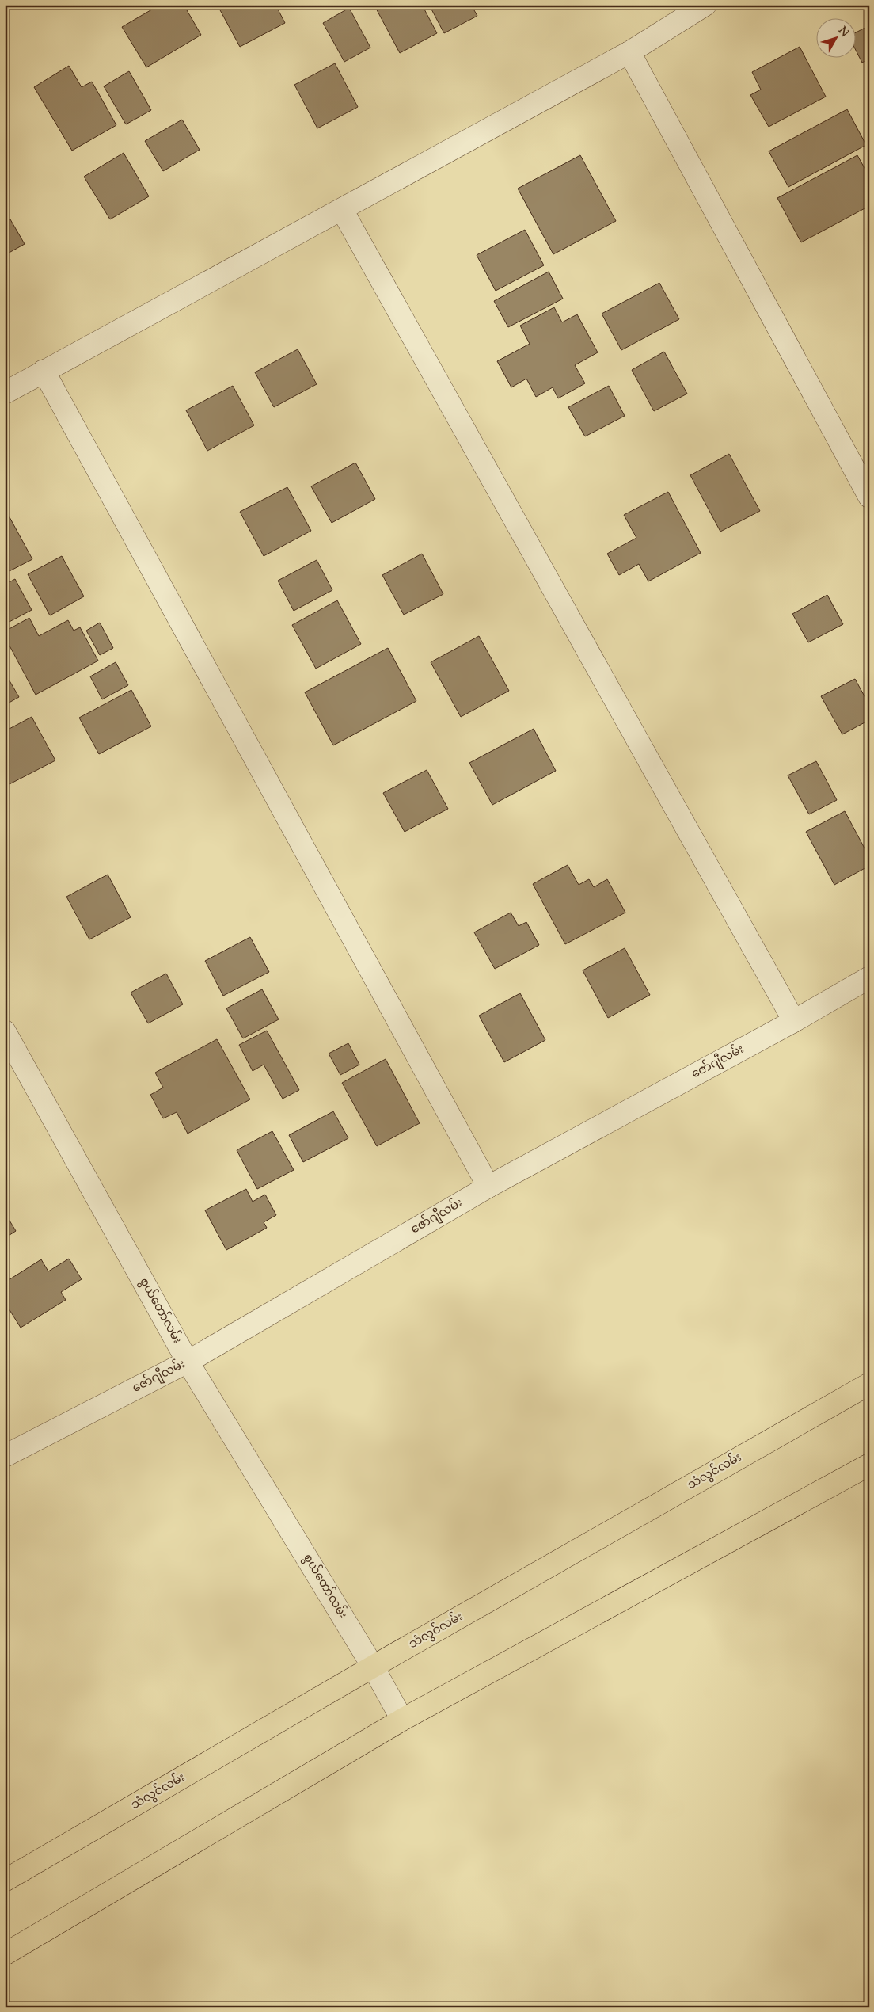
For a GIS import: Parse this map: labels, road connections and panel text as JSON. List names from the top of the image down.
{
  "streets": {
    "main road": ["သံလွင်လမ်း"],
    "street": ["ဇော်ဂျီလမ်း", "စွယ်တော်လမ်း"]
  },
  "crossings": [
    ["ဇော်ဂျီလမ်း", "စွယ်တော်လမ်း"],
    ["စွယ်တော်လမ်း", "သံလွင်လမ်း"]
  ],
  "north": "top right"
}
